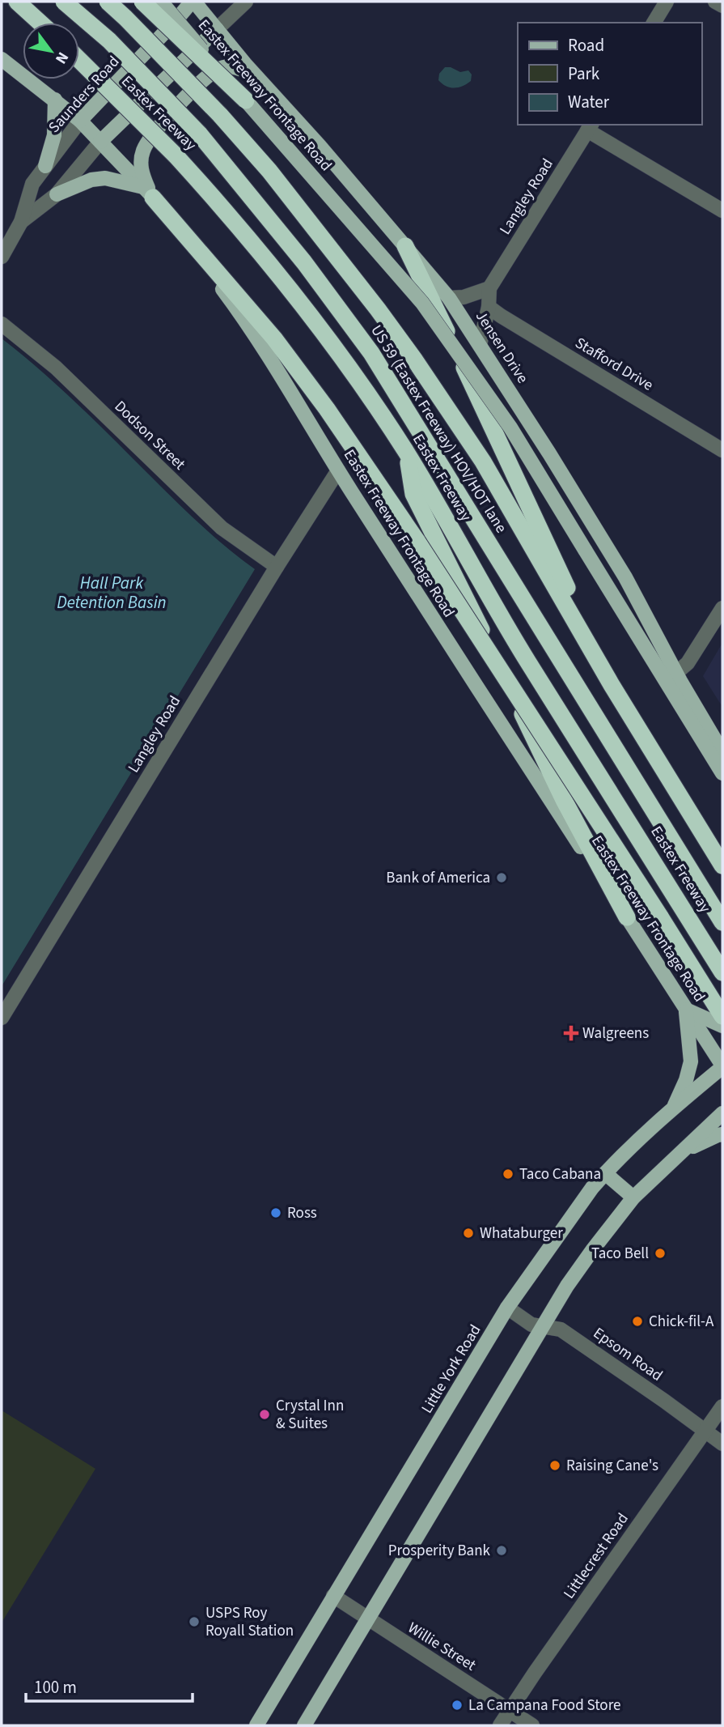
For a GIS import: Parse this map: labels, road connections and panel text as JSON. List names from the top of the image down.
{
  "streets": {
    "highway": ["Eastex Freeway", "US 59 (Eastex Freeway) HOV/HOT lane"],
    "main road": [
      "Saunders Road",
      "Eastex Freeway Frontage Road",
      "Jensen Drive",
      "Little York Road"
    ],
    "street": [
      "Langley Road",
      "Stafford Drive",
      "Dodson Street",
      "Epsom Road",
      "Littlecrest Road",
      "Willie Street"
    ]
  },
  "crossings": [
    ["Saunders Road", "Eastex Freeway Frontage Road"],
    ["Saunders Road", "Jensen Drive"],
    ["Eastex Freeway Frontage Road", "Langley Road"],
    ["Eastex Freeway Frontage Road", "Little York Road"],
    ["Langley Road", "Jensen Drive"],
    ["Langley Road", "Stafford Drive"],
    ["Langley Road", "Dodson Street"],
    ["Epsom Road", "Little York Road"],
    ["Epsom Road", "Littlecrest Road"],
    ["Little York Road", "Willie Street"],
    ["Littlecrest Road", "Willie Street"]
  ],
  "water": ["Hall Park Detention Basin"],
  "places": {
    "other": [
      "Bank of America",
      "Taco Cabana",
      "Ross",
      "Whataburger",
      "Taco Bell",
      "Chick-fil-A",
      "Crystal Inn & Suites",
      "Raising Cane's",
      "Prosperity Bank",
      "USPS Roy Royall Station",
      "La Campana Food Store"
    ],
    "health": ["Walgreens"]
  },
  "legend": ["Road", "Park", "Water"],
  "scale_bar": "100 m",
  "north": "bottom right"
}
